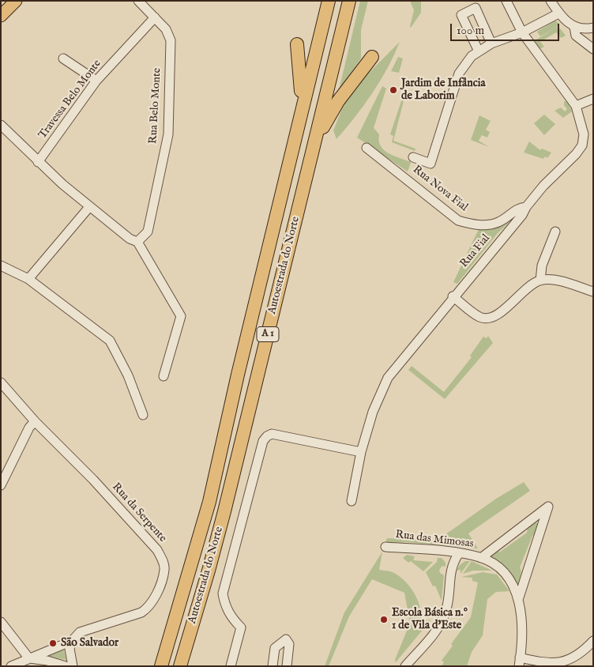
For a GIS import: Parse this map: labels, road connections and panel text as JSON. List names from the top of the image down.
{
  "streets": {
    "highway": ["Autoestrada do Norte", "A 1"],
    "street": [
      "Travessa Belo Monte",
      "Rua Belo Monte",
      "Rua Nova Fial",
      "Rua Fial",
      "Rua da Serpente",
      "Rua das Mimosas"
    ]
  },
  "crossings": [
    ["Travessa Belo Monte", "Rua Belo Monte"],
    ["Rua Nova Fial", "Rua Fial"]
  ],
  "places": ["Jardim de Infância de Laborim", "Escola Básica n.º 1 de Vila d'Este", "São Salvador"],
  "scale_bar": "100 m"
}
